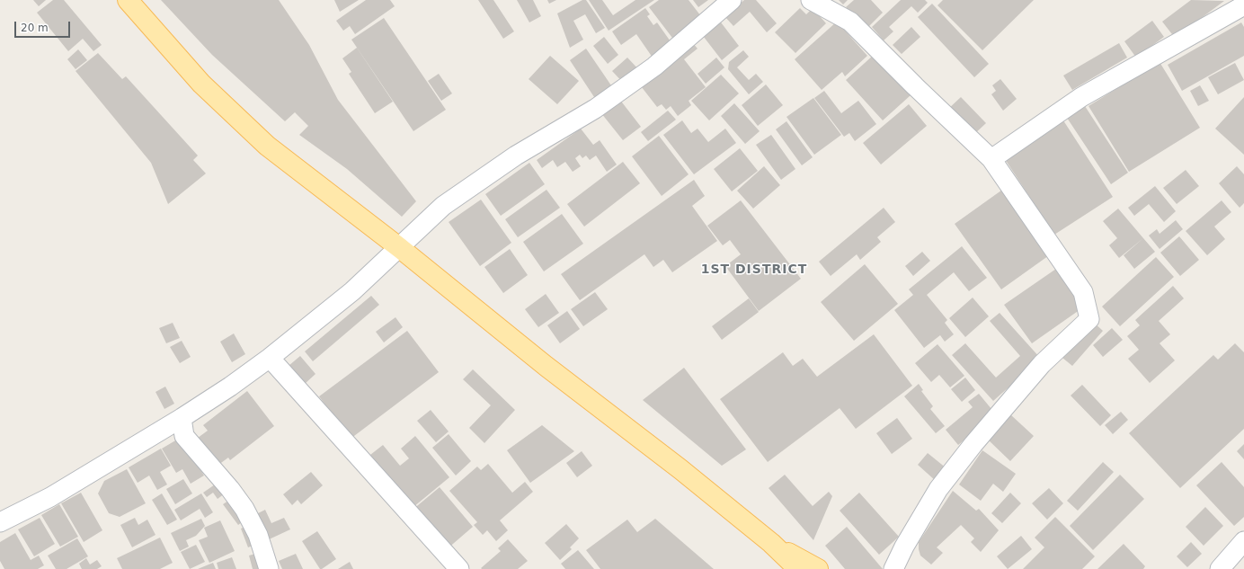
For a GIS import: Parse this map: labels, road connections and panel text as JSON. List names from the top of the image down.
{
  "districts": ["1ST DISTRICT"],
  "scale_bar": "20 m"
}
